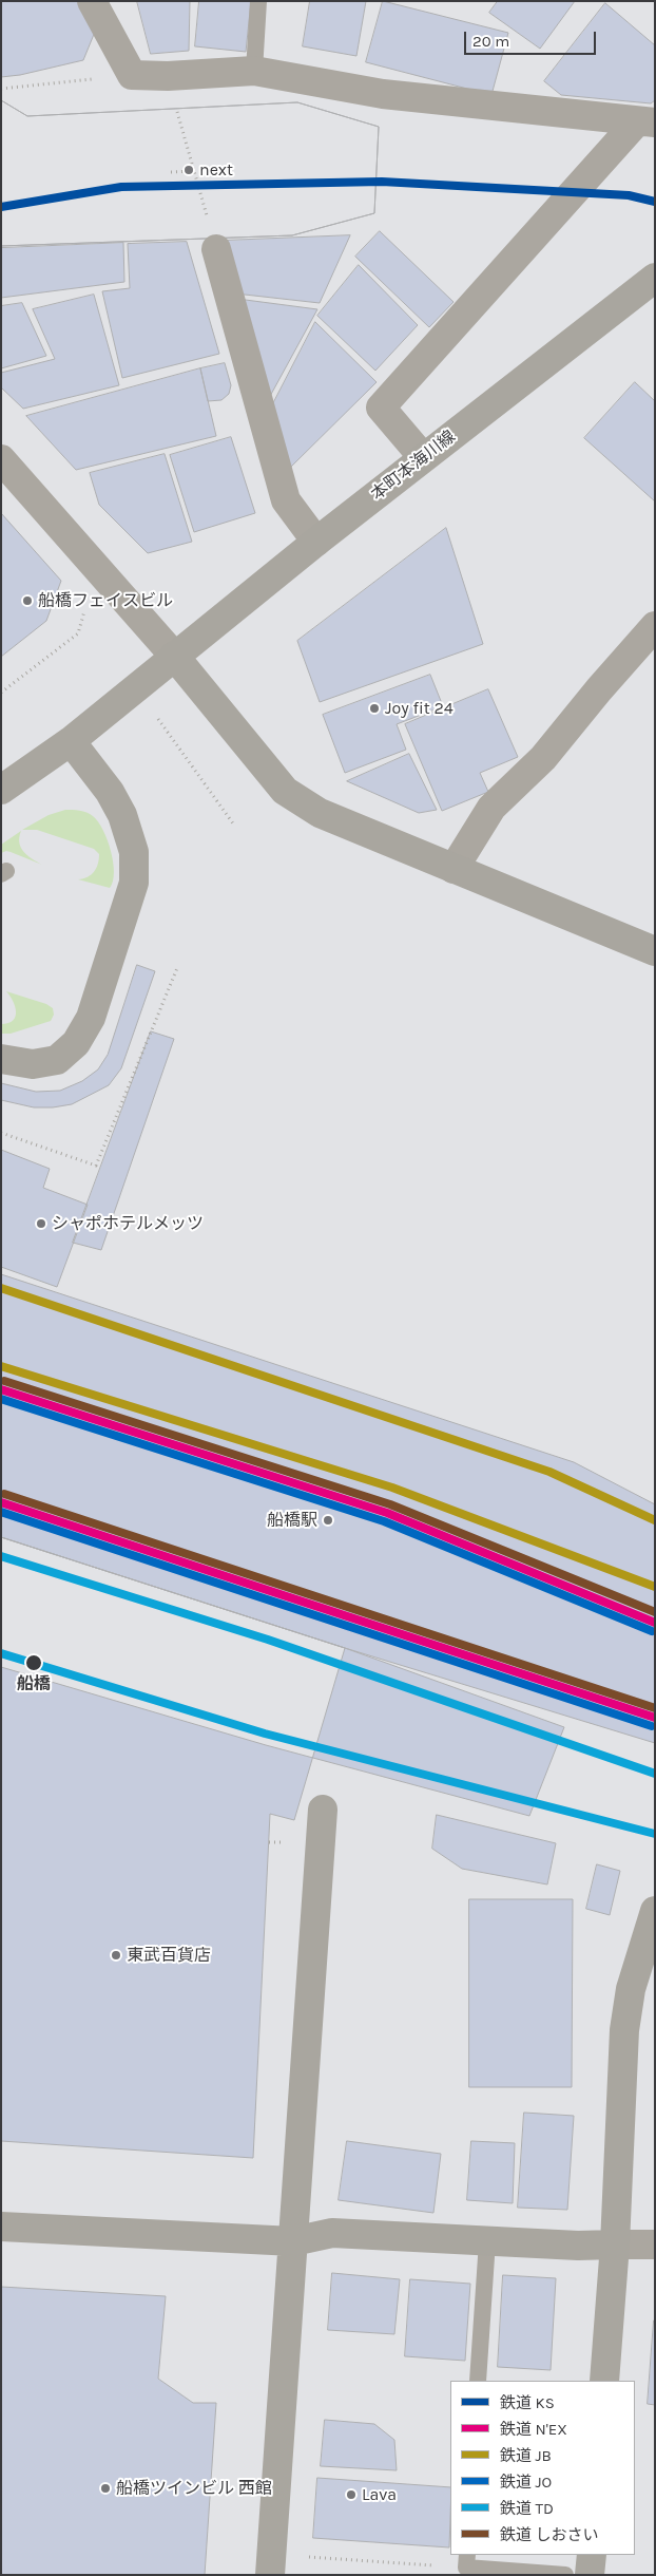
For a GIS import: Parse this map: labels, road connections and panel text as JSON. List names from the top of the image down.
{
  "streets": {
    "street": ["本町本海川線"]
  },
  "places": [
    "next",
    "船橋フェイスビル",
    "Joy fit 24",
    "シャポホテルメッツ",
    "船橋駅",
    "船橋",
    "東武百貨店",
    "船橋ツインビル 西館",
    "Lava"
  ],
  "lines": [
    "rail line KS",
    "rail line JB",
    "rail line しおさい",
    "rail line N'EX",
    "rail line JO",
    "rail line TD"
  ],
  "legend": [
    "鉄道 KS",
    "鉄道 N'EX",
    "鉄道 JB",
    "鉄道 JO",
    "鉄道 TD",
    "鉄道 しおさい"
  ],
  "scale_bar": "20 m"
}
